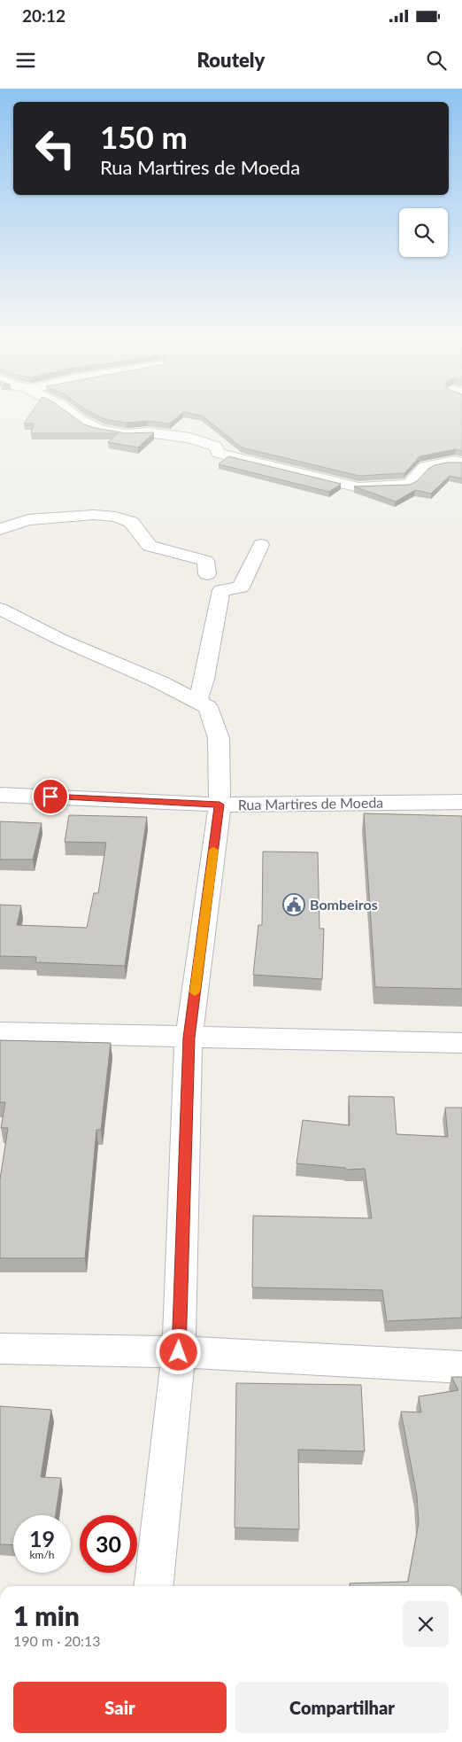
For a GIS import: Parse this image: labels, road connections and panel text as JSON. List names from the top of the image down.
{
  "streets": {
    "street": ["Rua Martires de Moeda"]
  },
  "places": {
    "public building": ["Bombeiros"]
  },
  "page": {
    "status": "20:12",
    "header": "Routely",
    "turn": ["150 m", "Rua Martires de Moeda"],
    "speed": "19 km/h",
    "limit": "30",
    "heading": ["1 min", "190 m · 20:13"],
    "buttons": ["Sair", "Compartilhar"]
  }
}
